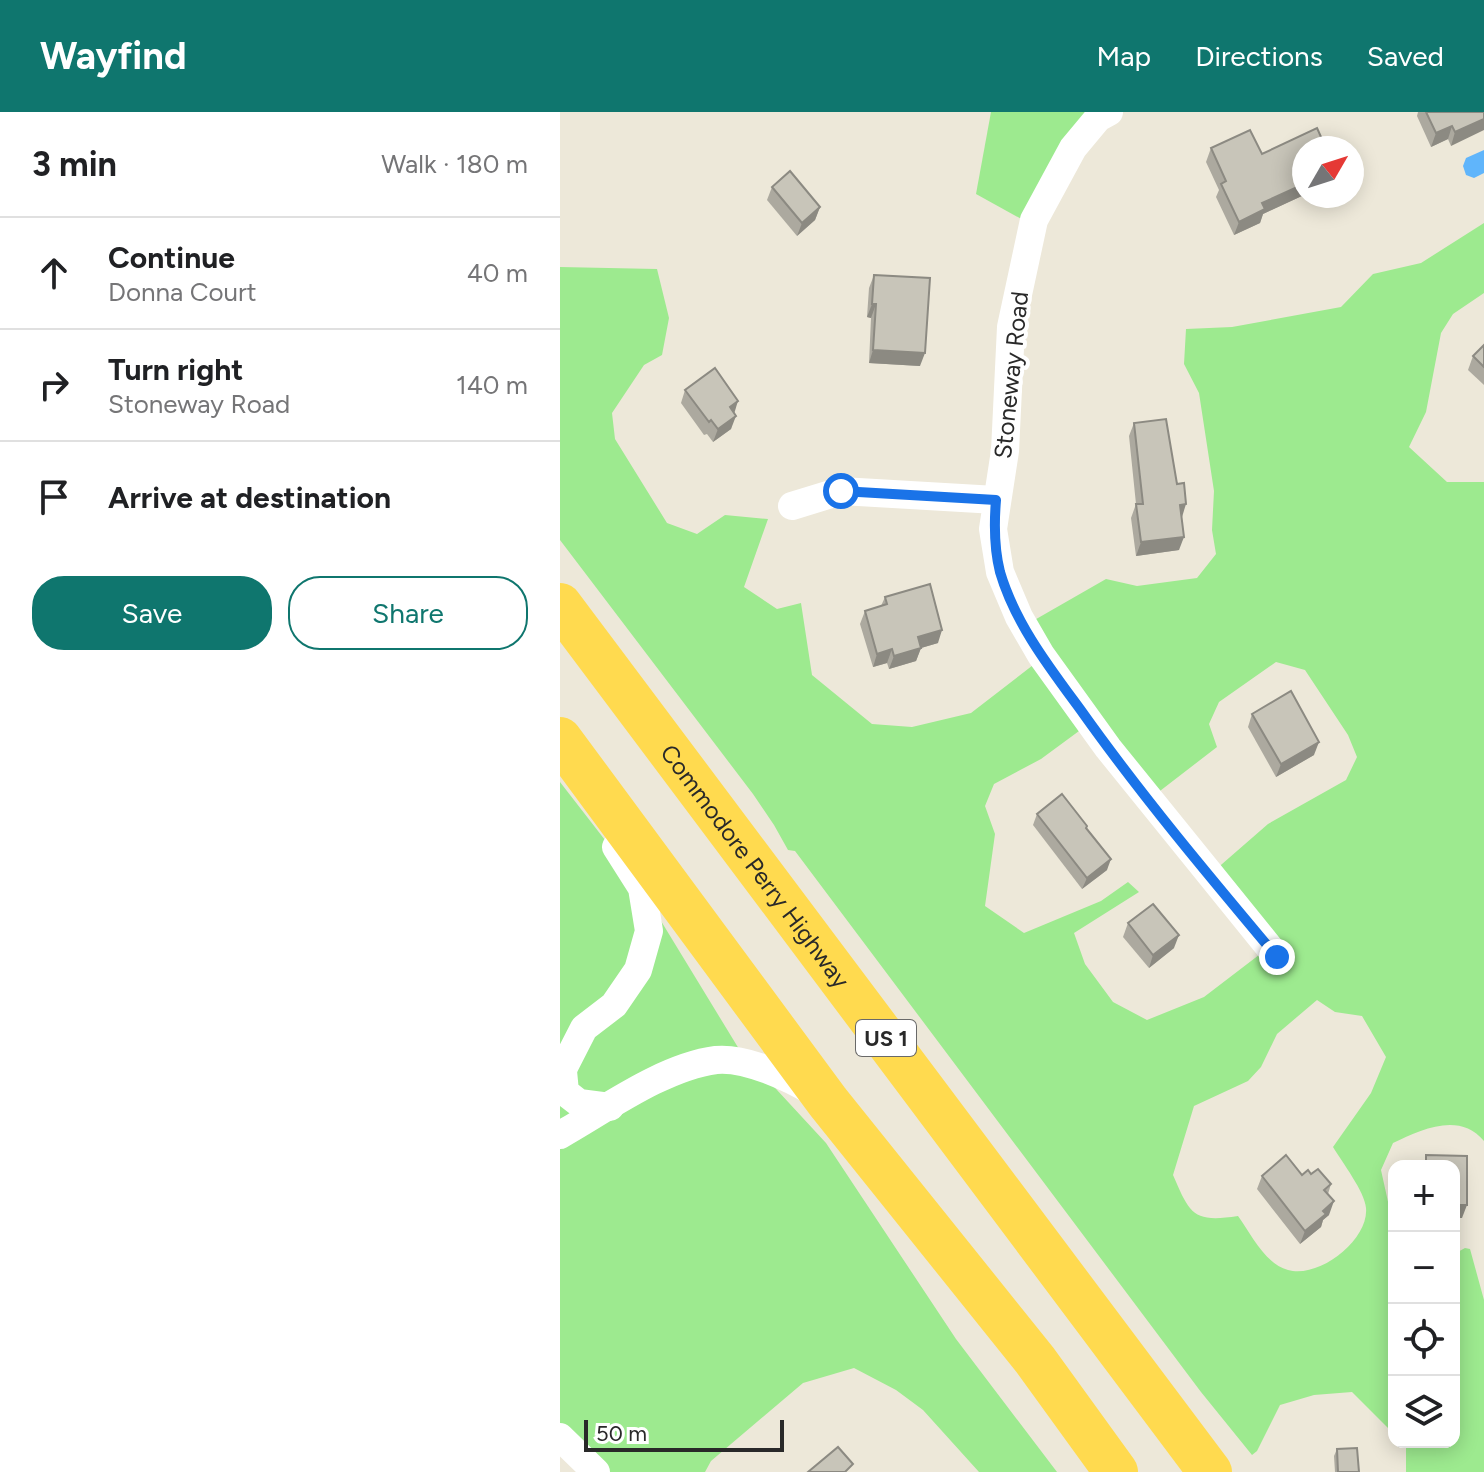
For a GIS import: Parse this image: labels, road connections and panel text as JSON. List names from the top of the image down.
{
  "streets": {
    "highway": ["Commodore Perry Highway", "US 1"],
    "street": ["Stoneway Road"]
  },
  "scale_bar": "50 m",
  "north": "top right",
  "page": {
    "header": "Wayfind",
    "nav": ["Map", "Directions", "Saved"],
    "heading": ["3 min", "Walk · 180 m"],
    "list": [
      ["Continue", "Donna Court", "40 m"],
      ["Turn right", "Stoneway Road", "140 m"],
      "Arrive at destination"
    ],
    "buttons": ["Save", "Share"],
    "map_buttons": ["+", "−"],
    "scale": "50 m"
  }
}
